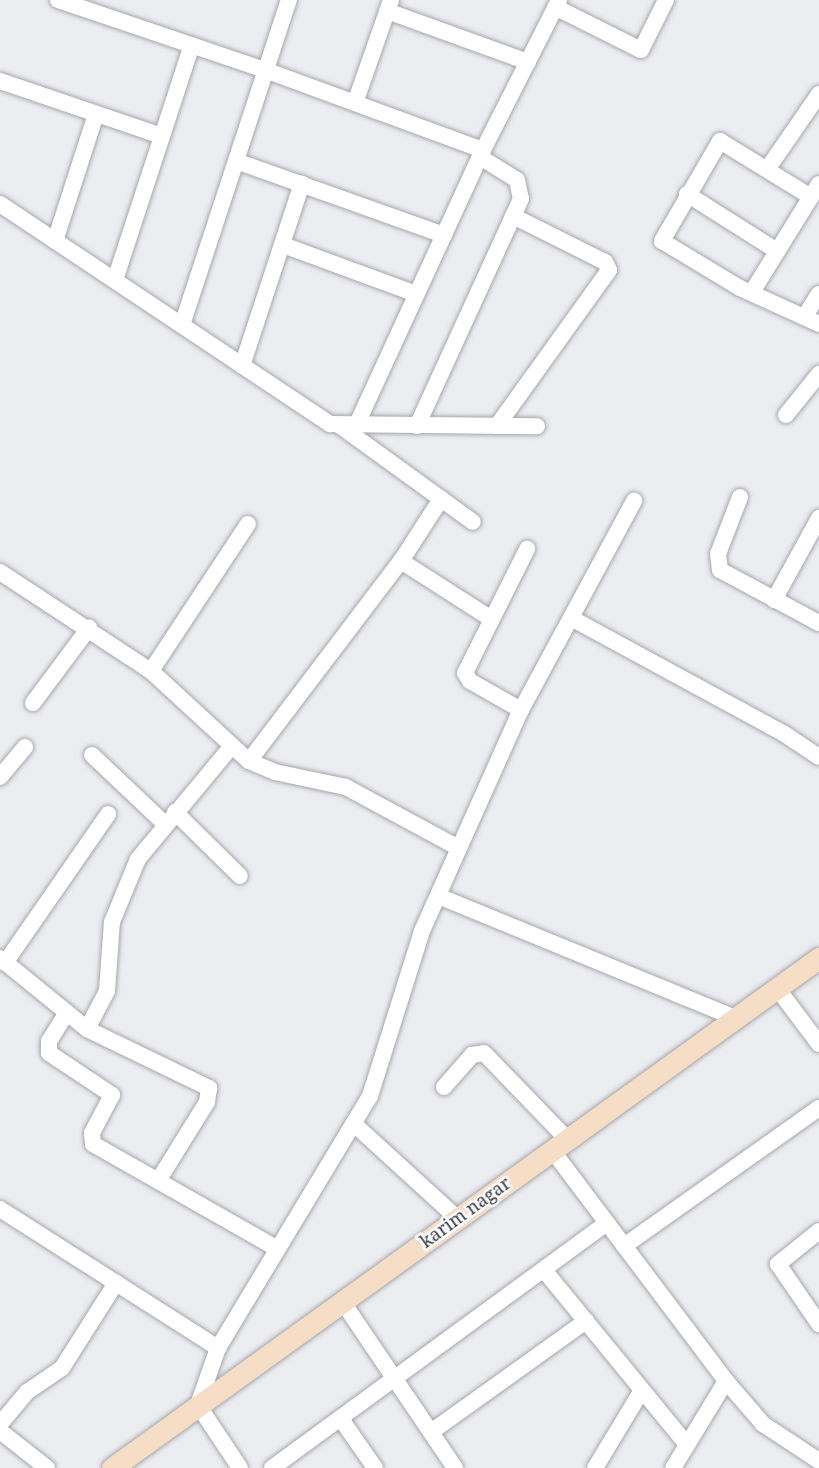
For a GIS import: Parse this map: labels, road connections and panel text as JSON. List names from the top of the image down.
{
  "streets": {
    "street": ["karim nagar"]
  }
}
